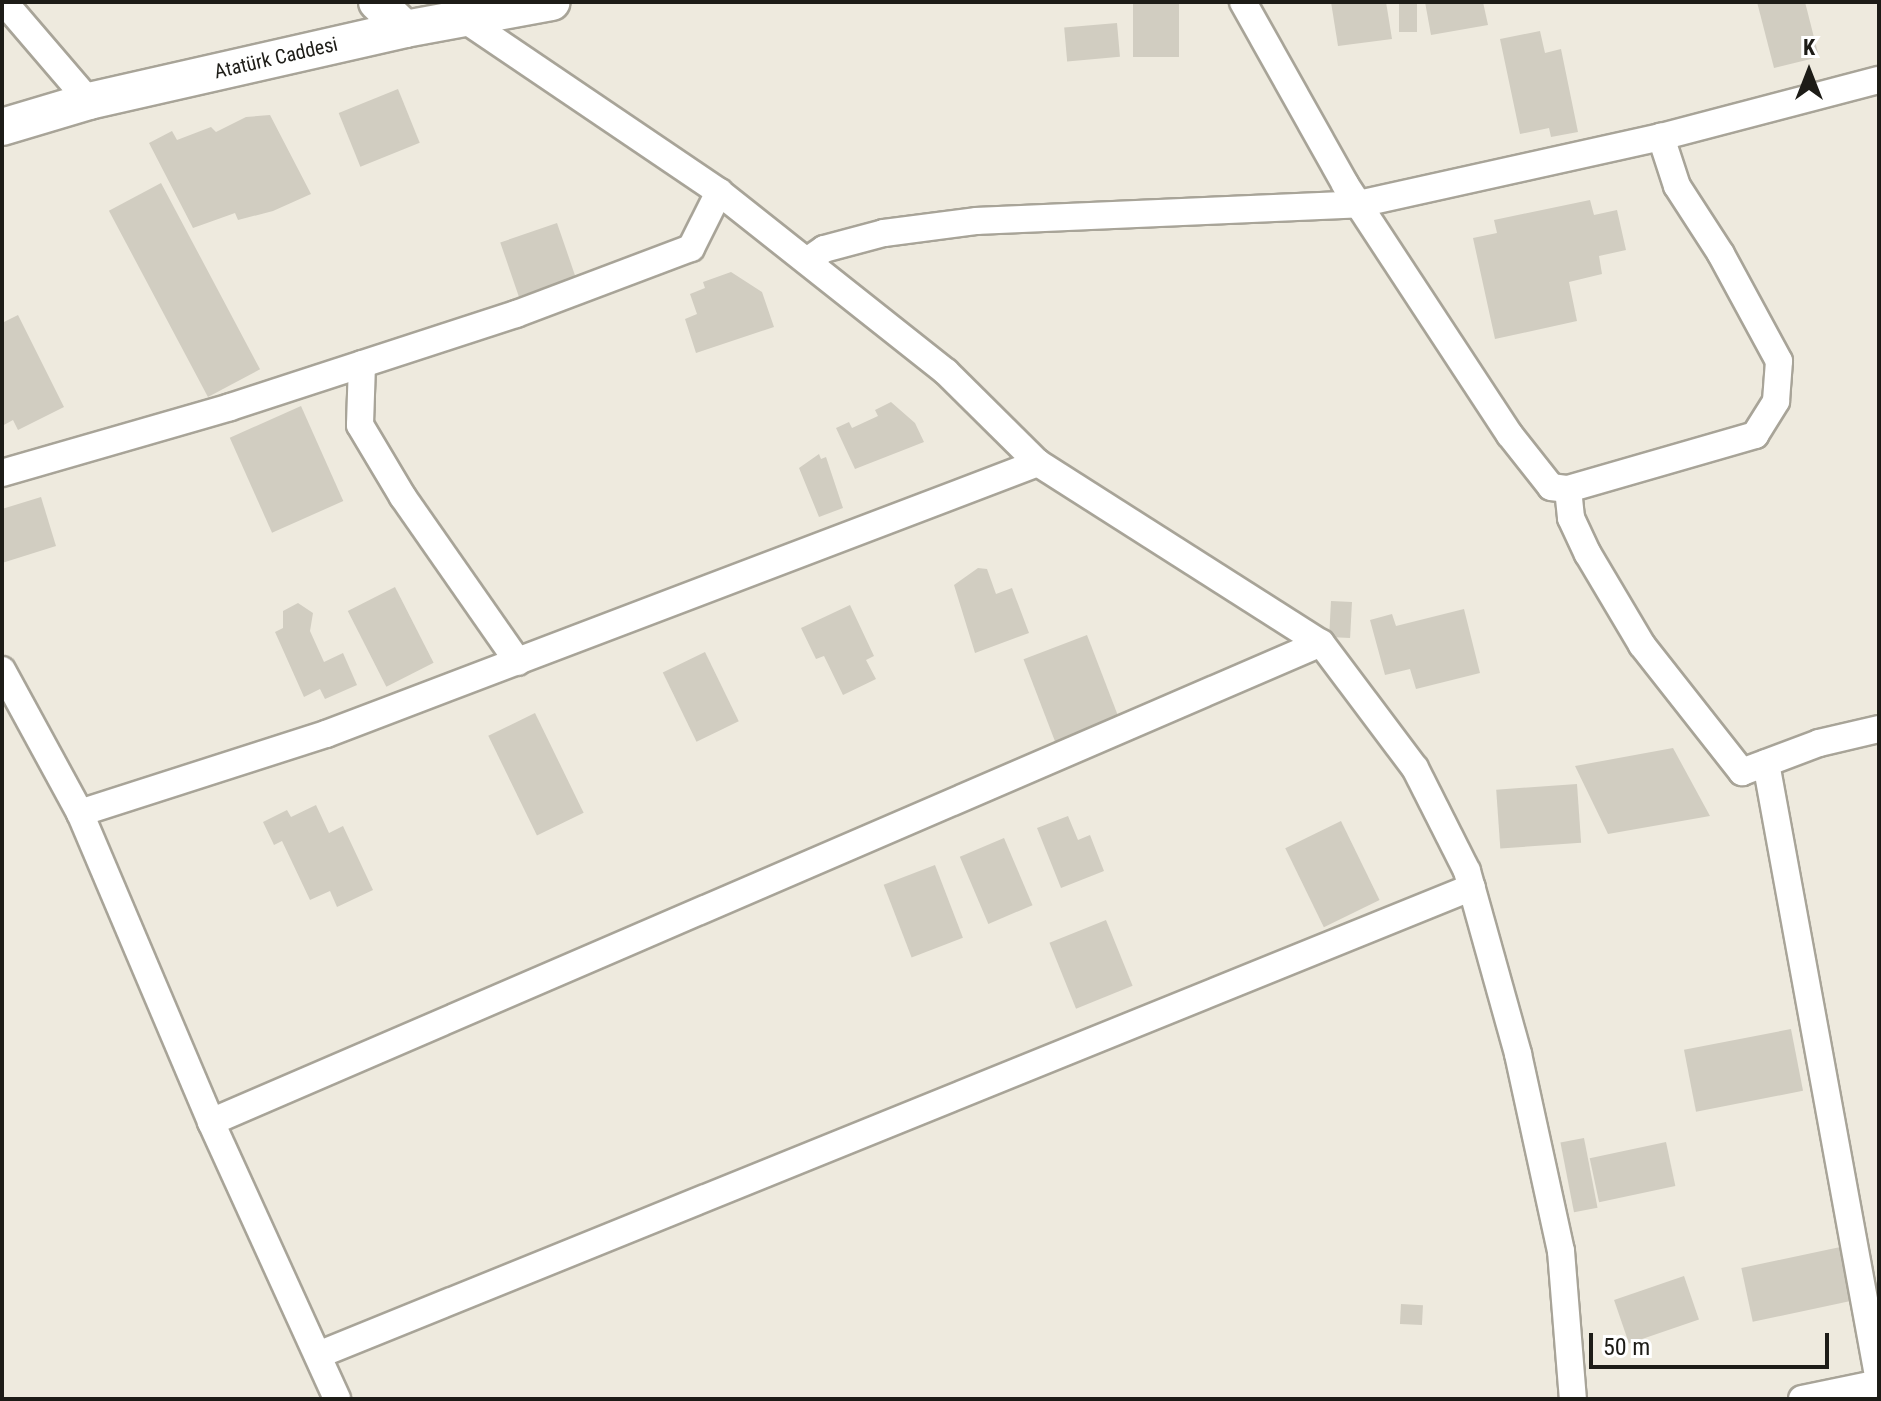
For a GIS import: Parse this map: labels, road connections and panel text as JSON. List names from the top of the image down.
{
  "streets": {
    "main road": ["Atatürk Caddesi"]
  },
  "scale_bar": "50 m",
  "north": "top"
}
